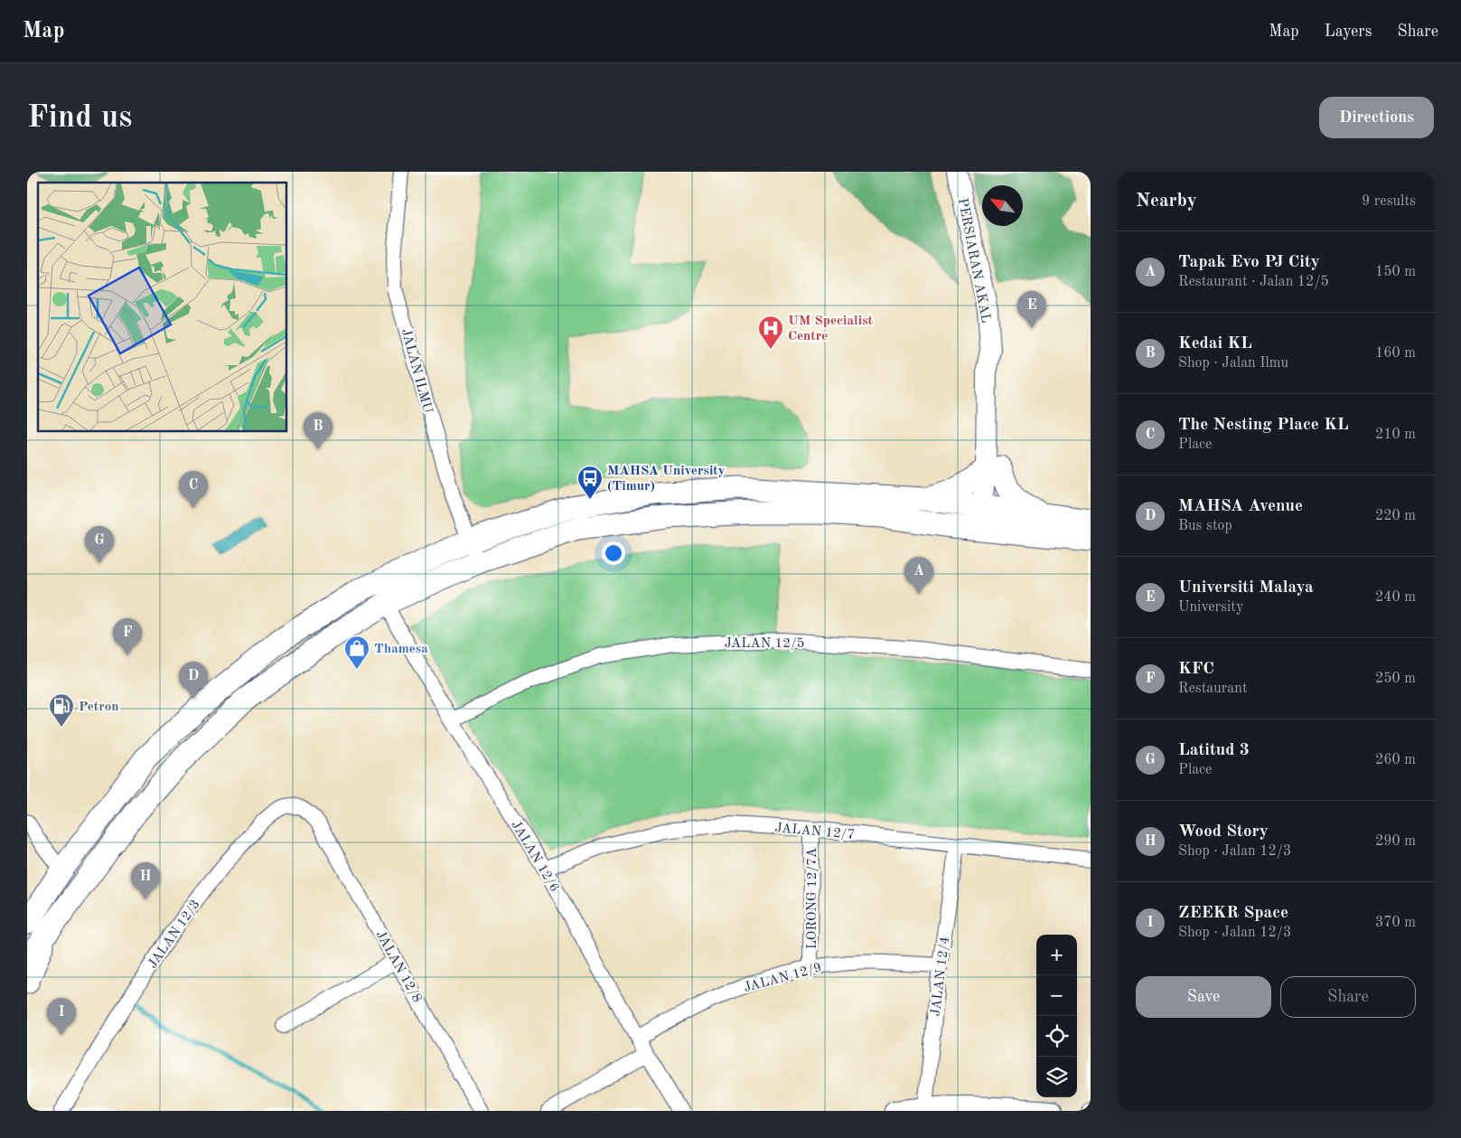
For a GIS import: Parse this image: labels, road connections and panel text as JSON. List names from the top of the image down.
{
  "streets": {
    "street": [
      "PERSIARAN AKAL",
      "JALAN ILMU",
      "JALAN 12/5",
      "JALAN 12/7",
      "JALAN 12/6",
      "LORONG 12/7A",
      "JALAN 12/3",
      "JALAN 12/8",
      "JALAN 12/4",
      "JALAN 12/9"
    ]
  },
  "crossings": [
    ["JALAN 12/5", "JALAN 12/6"],
    ["JALAN 12/7", "JALAN 12/6"],
    ["JALAN 12/7", "LORONG 12/7A"],
    ["JALAN 12/7", "JALAN 12/4"],
    ["JALAN 12/6", "JALAN 12/9"],
    ["LORONG 12/7A", "JALAN 12/9"],
    ["JALAN 12/3", "JALAN 12/8"],
    ["JALAN 12/4", "JALAN 12/9"]
  ],
  "places": {
    "hospital": ["UM Specialist Centre"],
    "bus stop": ["MAHSA University (Timur)"],
    "shop": ["Thamesa"],
    "fuel station": ["Petron"]
  },
  "north": "top left",
  "page": {
    "header": "Map",
    "nav": ["Map", "Layers", "Share"],
    "buttons": [
      "Directions",
      ["Save", "Share"]
    ],
    "title": "Find us",
    "heading": ["Nearby", "9 results"],
    "list": [
      {
        "mark": "A",
        "name": "Tapak Evo PJ City",
        "note": "Restaurant · Jalan 12/5",
        "value": "150 m"
      },
      {
        "mark": "B",
        "name": "Kedai KL",
        "note": "Shop · Jalan Ilmu",
        "value": "160 m"
      },
      {
        "mark": "C",
        "name": "The Nesting Place KL",
        "note": "Place",
        "value": "210 m"
      },
      {
        "mark": "D",
        "name": "MAHSA Avenue",
        "note": "Bus stop",
        "value": "220 m"
      },
      {
        "mark": "E",
        "name": "Universiti Malaya",
        "note": "University",
        "value": "240 m"
      },
      {
        "mark": "F",
        "name": "KFC",
        "note": "Restaurant",
        "value": "250 m"
      },
      {
        "mark": "G",
        "name": "Latitud 3",
        "note": "Place",
        "value": "260 m"
      },
      {
        "mark": "H",
        "name": "Wood Story",
        "note": "Shop · Jalan 12/3",
        "value": "290 m"
      },
      {
        "mark": "I",
        "name": "ZEEKR Space",
        "note": "Shop · Jalan 12/3",
        "value": "370 m"
      }
    ],
    "pins": [
      "E",
      "B",
      "C",
      "G",
      "A",
      "F",
      "D",
      "H",
      "I"
    ],
    "map_buttons": ["+", "−"]
  }
}
